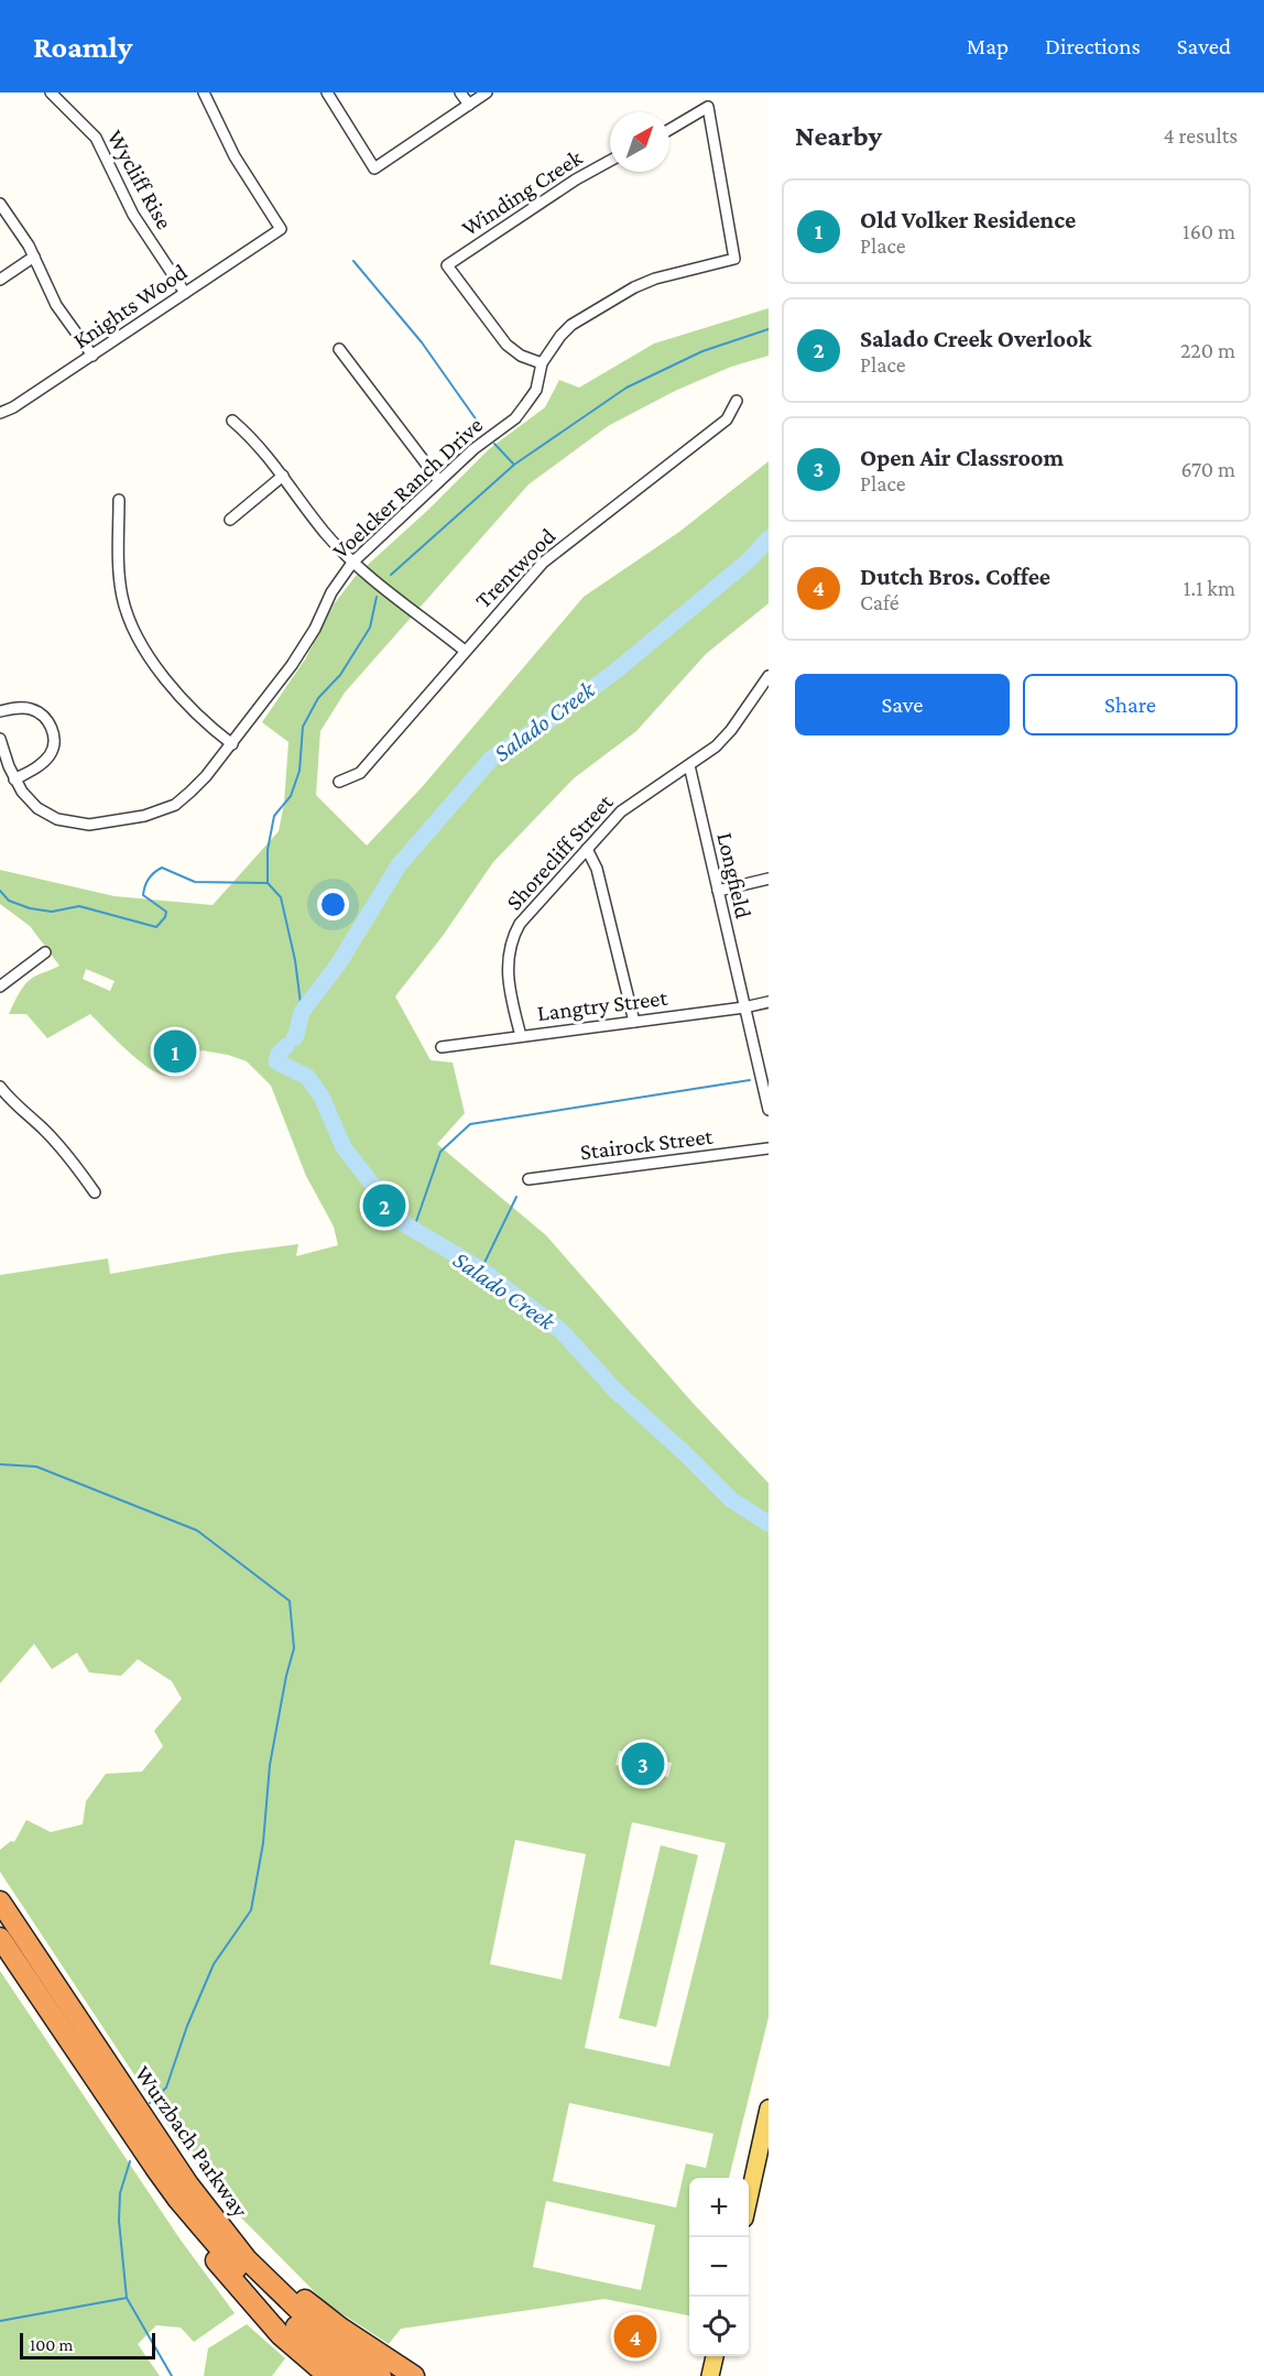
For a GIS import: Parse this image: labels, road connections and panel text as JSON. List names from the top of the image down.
{
  "streets": {
    "highway": ["Wurzbach Parkway"],
    "street": [
      "Wycliff Rise",
      "Winding Creek",
      "Knights Wood",
      "Voelcker Ranch Drive",
      "Trentwood",
      "Shorecliff Street",
      "Longfield",
      "Langtry Street",
      "Stairock Street"
    ]
  },
  "crossings": [
    ["Wycliff Rise", "Knights Wood"],
    ["Winding Creek", "Voelcker Ranch Drive"],
    ["Shorecliff Street", "Longfield"],
    ["Shorecliff Street", "Langtry Street"],
    ["Longfield", "Langtry Street"]
  ],
  "water": ["Salado Creek"],
  "scale_bar": "100 m",
  "north": "top right",
  "page": {
    "header": "Roamly",
    "nav": ["Map", "Directions", "Saved"],
    "heading": ["Nearby", "4 results"],
    "list": [
      {
        "mark": "1",
        "name": "Old Volker Residence",
        "note": "Place",
        "value": "160 m"
      },
      {
        "mark": "2",
        "name": "Salado Creek Overlook",
        "note": "Place",
        "value": "220 m"
      },
      {
        "mark": "3",
        "name": "Open Air Classroom",
        "note": "Place",
        "value": "670 m"
      },
      {
        "mark": "4",
        "name": "Dutch Bros. Coffee",
        "note": "Café",
        "value": "1.1 km"
      }
    ],
    "buttons": ["Save", "Share"],
    "pins": [
      "1",
      "2",
      "3",
      "4"
    ],
    "map_buttons": ["+", "−"],
    "scale": "100 m"
  }
}
